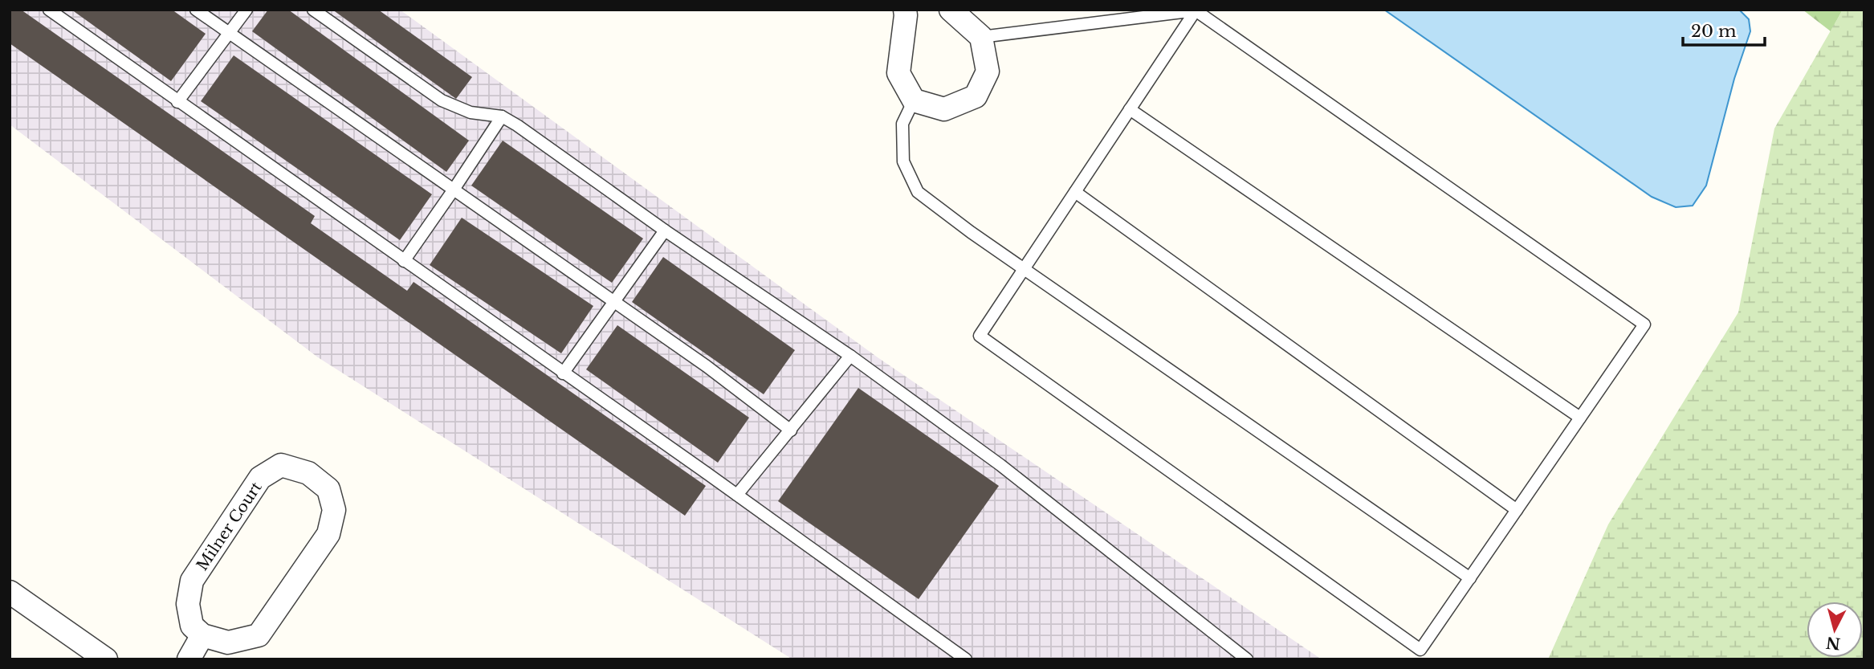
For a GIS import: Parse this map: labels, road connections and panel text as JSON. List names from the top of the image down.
{
  "streets": {
    "street": ["Milner Court"]
  },
  "scale_bar": "20 m",
  "north": "bottom"
}
